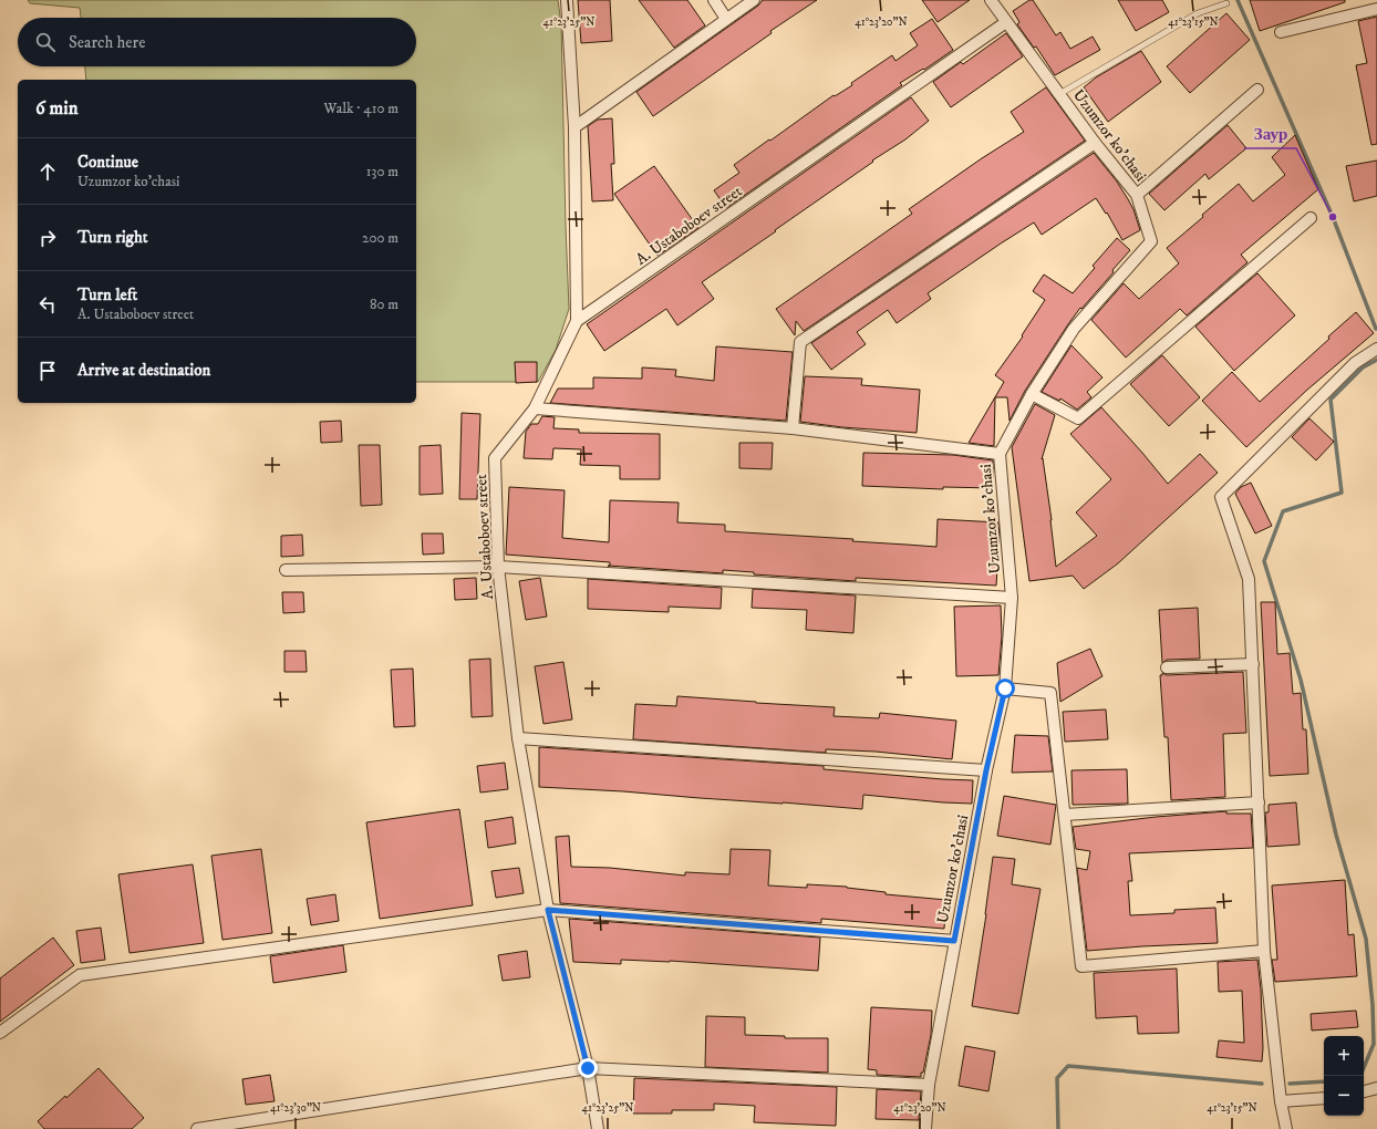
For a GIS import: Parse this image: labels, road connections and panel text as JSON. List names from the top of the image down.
{
  "streets": {
    "street": ["Uzumzor ko'chasi", "A. Ustaboboev street"]
  },
  "crossings": [
    ["Uzumzor ko'chasi", "A. Ustaboboev street"]
  ],
  "places": ["Заур"],
  "page": {
    "search": "Search here",
    "heading": ["6 min", "Walk · 410 m"],
    "list": [
      ["Continue", "Uzumzor ko'chasi", "130 m"],
      ["Turn right", "200 m"],
      ["Turn left", "A. Ustaboboev street", "80 m"],
      "Arrive at destination"
    ],
    "map_buttons": ["+", "−"]
  },
  "coordinates": [
    "41°23'25\"N",
    "41°23'20\"N",
    "41°23'15\"N",
    "41°23'30\"N"
  ]
}
